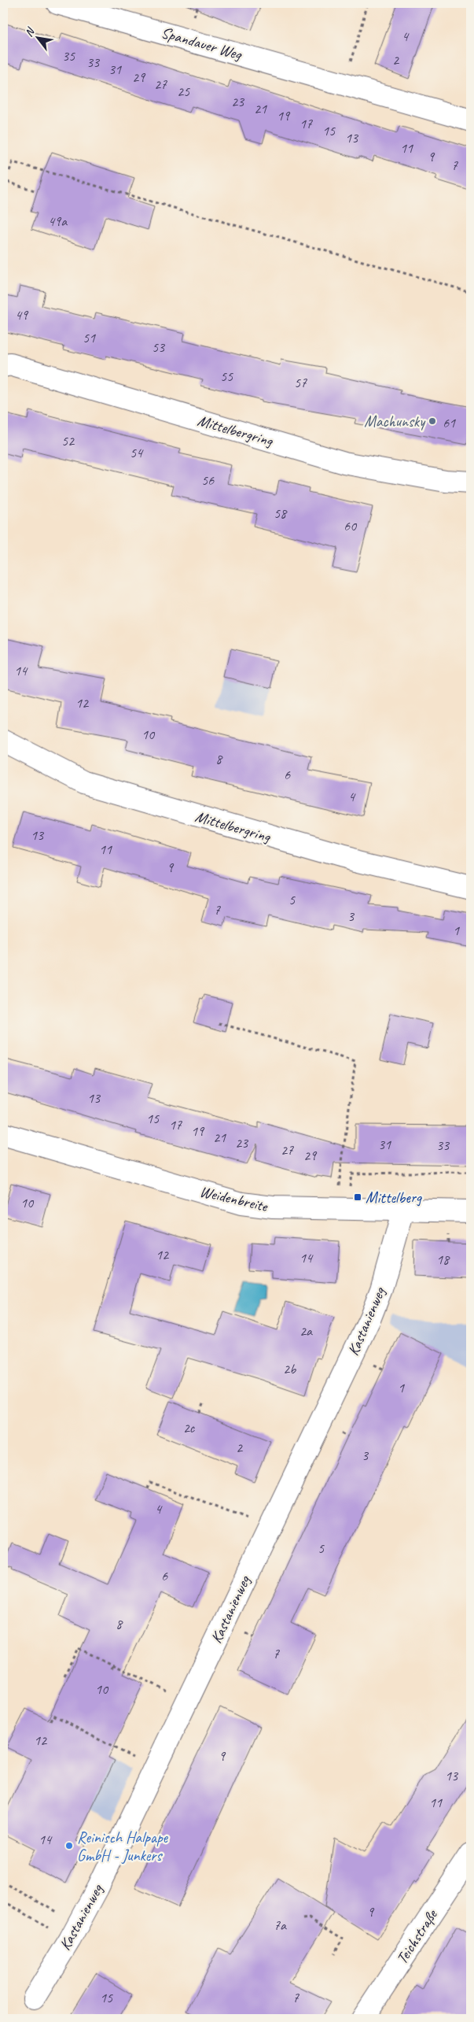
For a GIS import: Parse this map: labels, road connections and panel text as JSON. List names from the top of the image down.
{
  "streets": {
    "street": [
      "Spandauer Weg",
      "Mittelbergring",
      "Weidenbreite",
      "Kastanienweg",
      "Teichstraße"
    ]
  },
  "crossings": [
    ["Weidenbreite", "Kastanienweg"]
  ],
  "places": {
    "other": ["Machunsky", "Reinisch Halpape GmbH - Junkers"],
    "transit": ["Mittelberg"]
  },
  "house_numbers": [
    "4",
    "35",
    "2",
    "33",
    "31",
    "29",
    "27",
    "25",
    "23",
    "21",
    "19",
    "17",
    "15",
    "13",
    "11",
    "9",
    "7",
    "49a",
    "49",
    "51",
    "53",
    "55",
    "57",
    "61",
    "52",
    "54",
    "56",
    "58",
    "60",
    "14",
    "12",
    "10",
    "8",
    "6",
    "4",
    "13",
    "11",
    "9",
    "5",
    "7",
    "3",
    "1",
    "13",
    "15",
    "17",
    "19",
    "21",
    "23",
    "31",
    "33",
    "27",
    "29",
    "10",
    "12",
    "14",
    "18",
    "2a",
    "2b",
    "1",
    "2c",
    "2",
    "3",
    "4",
    "5",
    "6",
    "8",
    "7",
    "10",
    "12",
    "9",
    "13",
    "11",
    "14",
    "9",
    "7a",
    "15",
    "7"
  ],
  "north": "top left"
}
